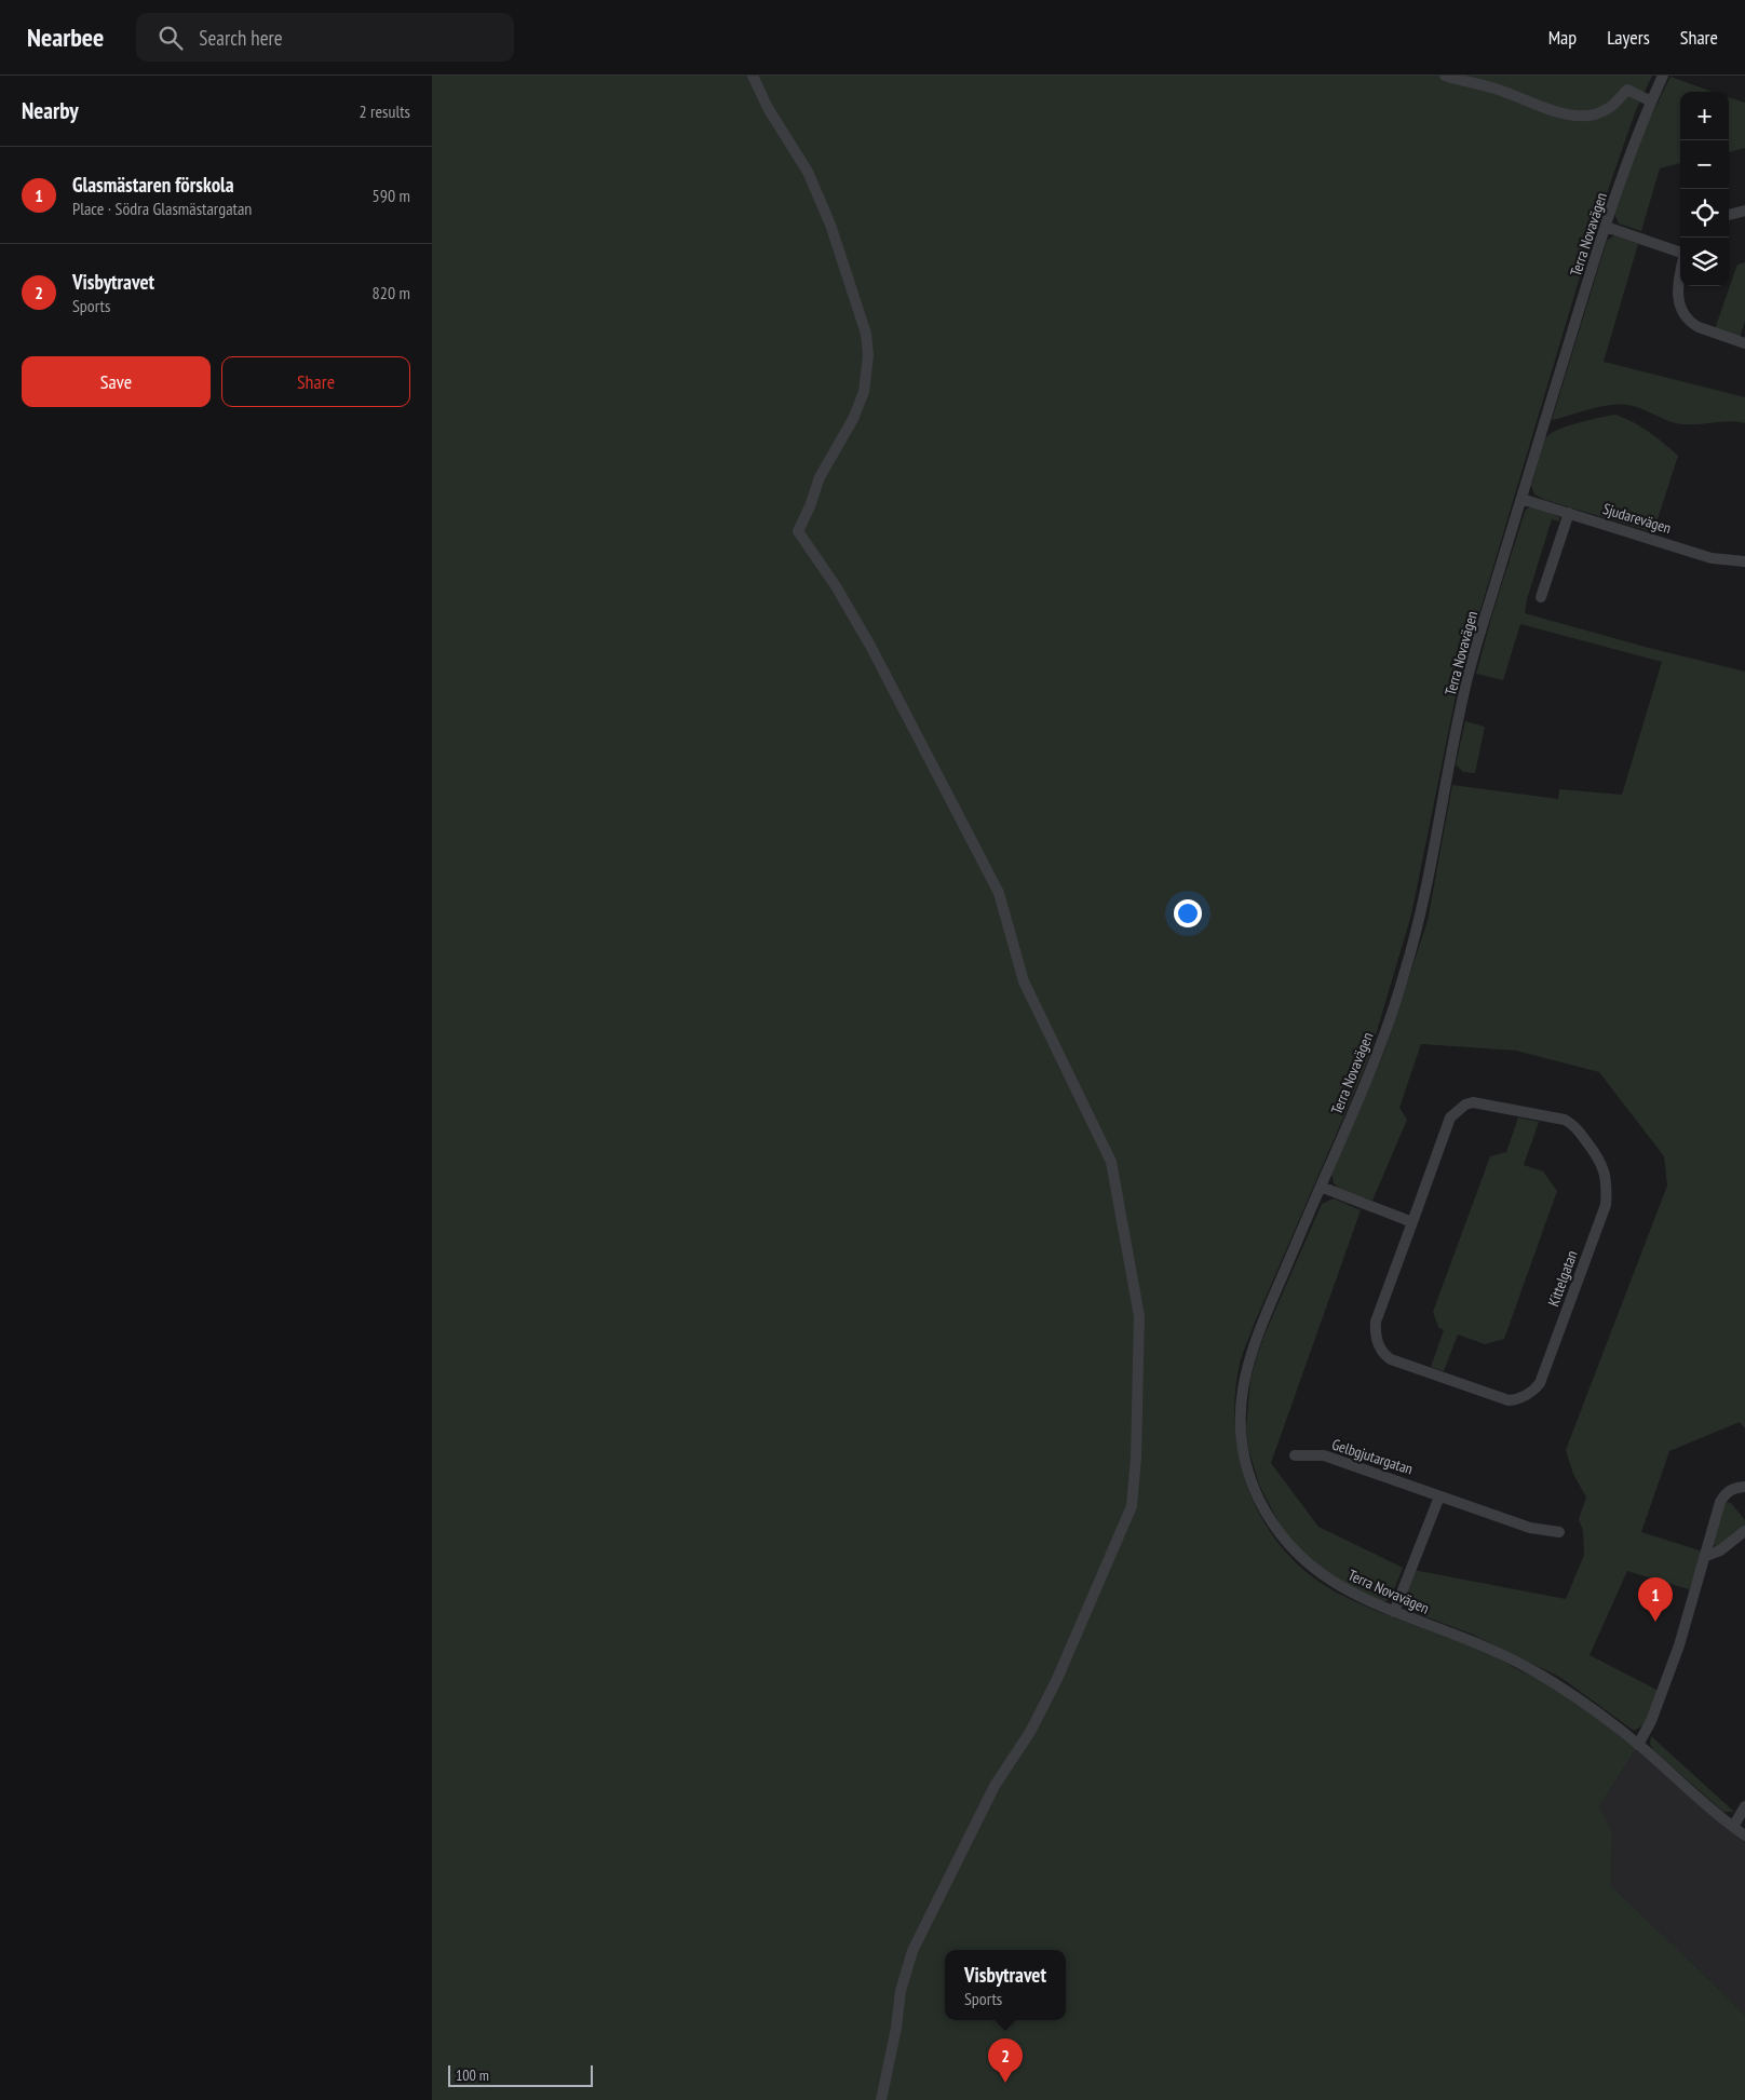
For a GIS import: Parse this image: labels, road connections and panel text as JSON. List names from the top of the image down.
{
  "streets": {
    "street": [
      "Terra Novavägen",
      "Sjudarevägen",
      "Kittelgatan",
      "Gelbgjutargatan"
    ]
  },
  "crossings": [
    ["Terra Novavägen", "Sjudarevägen"]
  ],
  "scale_bar": "100 m",
  "page": {
    "header": "Nearbee",
    "search": "Search here",
    "nav": ["Map", "Layers", "Share"],
    "heading": ["Nearby", "2 results"],
    "map_buttons": ["+", "−"],
    "list": [
      {
        "mark": "1",
        "name": "Glasmästaren förskola",
        "note": "Place · Södra Glasmästargatan",
        "value": "590 m"
      },
      {
        "mark": "2",
        "name": "Visbytravet",
        "note": "Sports",
        "value": "820 m"
      }
    ],
    "buttons": ["Save", "Share"],
    "pins": ["1", "2"],
    "popup": ["Visbytravet", "Sports"],
    "scale": "100 m"
  }
}
